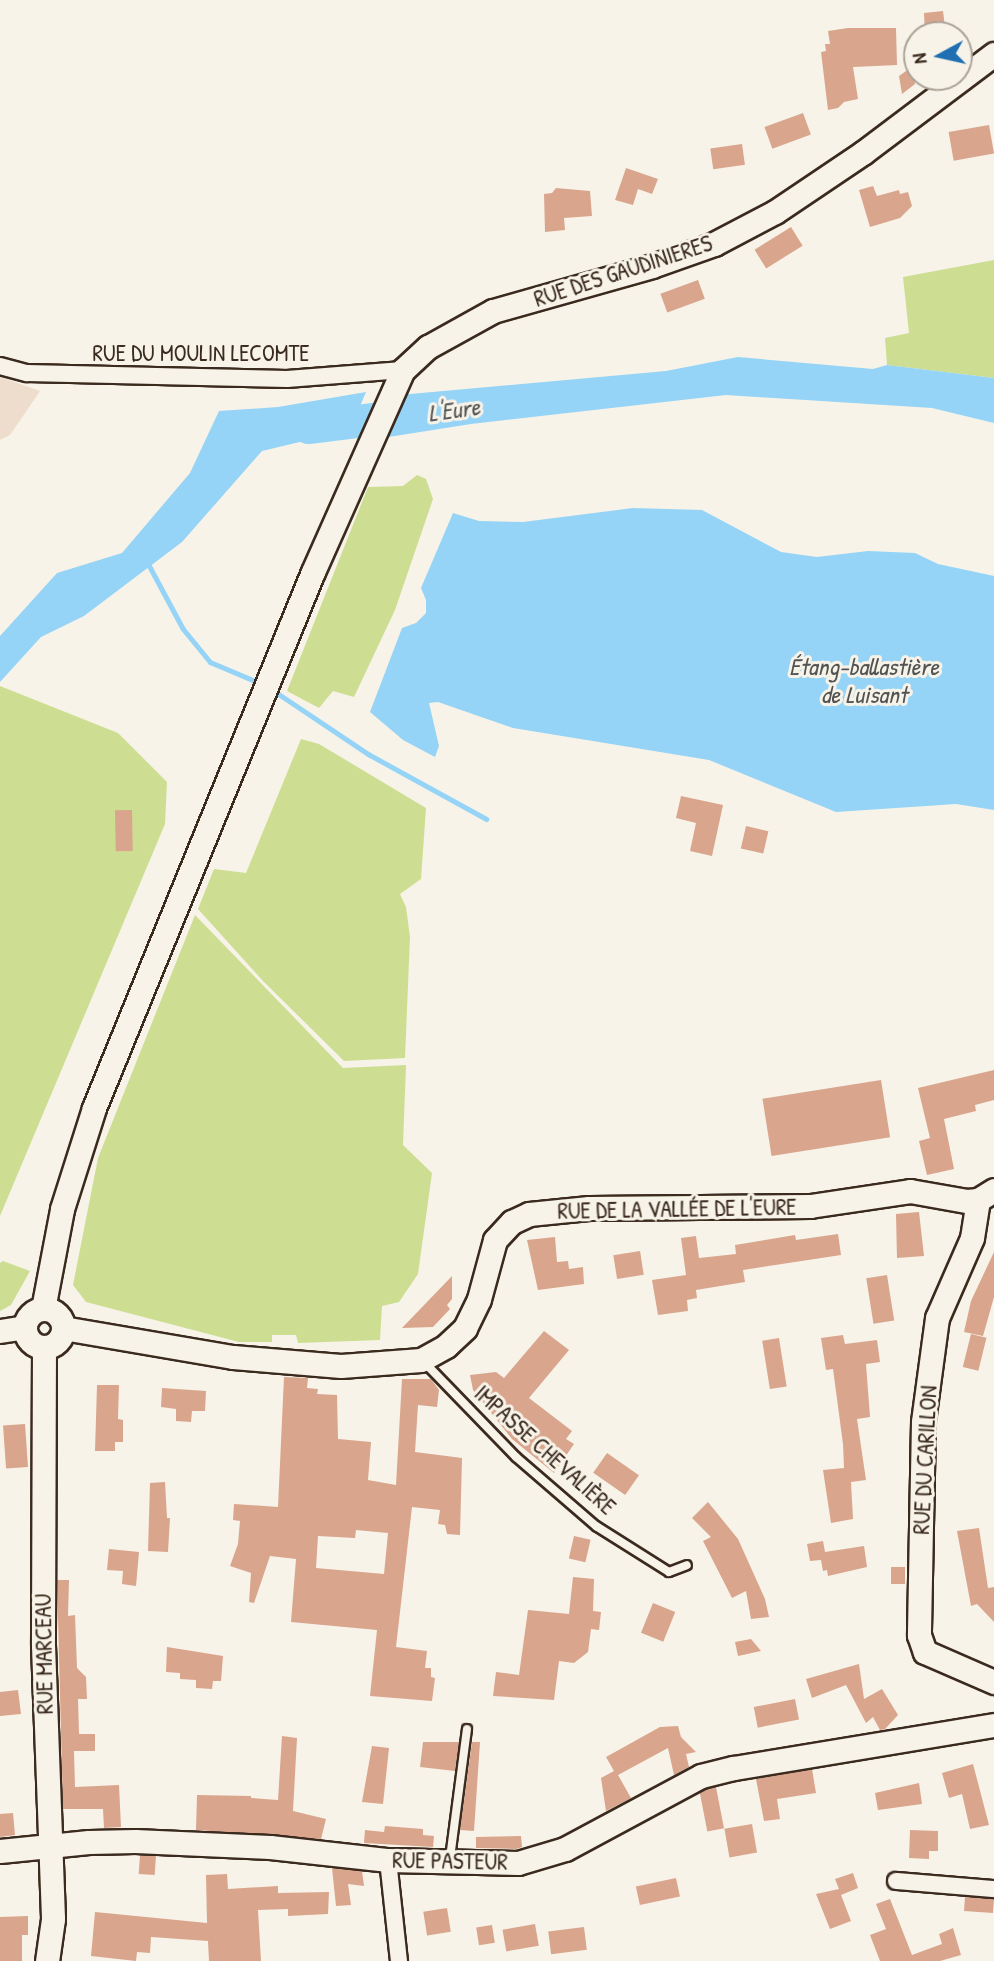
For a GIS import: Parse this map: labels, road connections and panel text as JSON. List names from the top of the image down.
{
  "streets": {
    "street": [
      "RUE DES GAUDINIERES",
      "RUE DU MOULIN LECOMTE",
      "RUE DE LA VALLÉE DE L'EURE",
      "RUE DU CARILLON",
      "RUE MARCEAU",
      "RUE PASTEUR"
    ],
    "lane": ["IMPASSE CHEVALIÈRE"]
  },
  "crossings": [
    ["RUE DES GAUDINIERES", "RUE DU MOULIN LECOMTE"],
    ["RUE DE LA VALLÉE DE L'EURE", "IMPASSE CHEVALIÈRE"],
    ["RUE DE LA VALLÉE DE L'EURE", "RUE DU CARILLON"],
    ["RUE DE LA VALLÉE DE L'EURE", "RUE MARCEAU"],
    ["RUE MARCEAU", "RUE PASTEUR"]
  ],
  "water": ["L'Eure", "Étang-ballastière de Luisant"],
  "north": "left"
}
